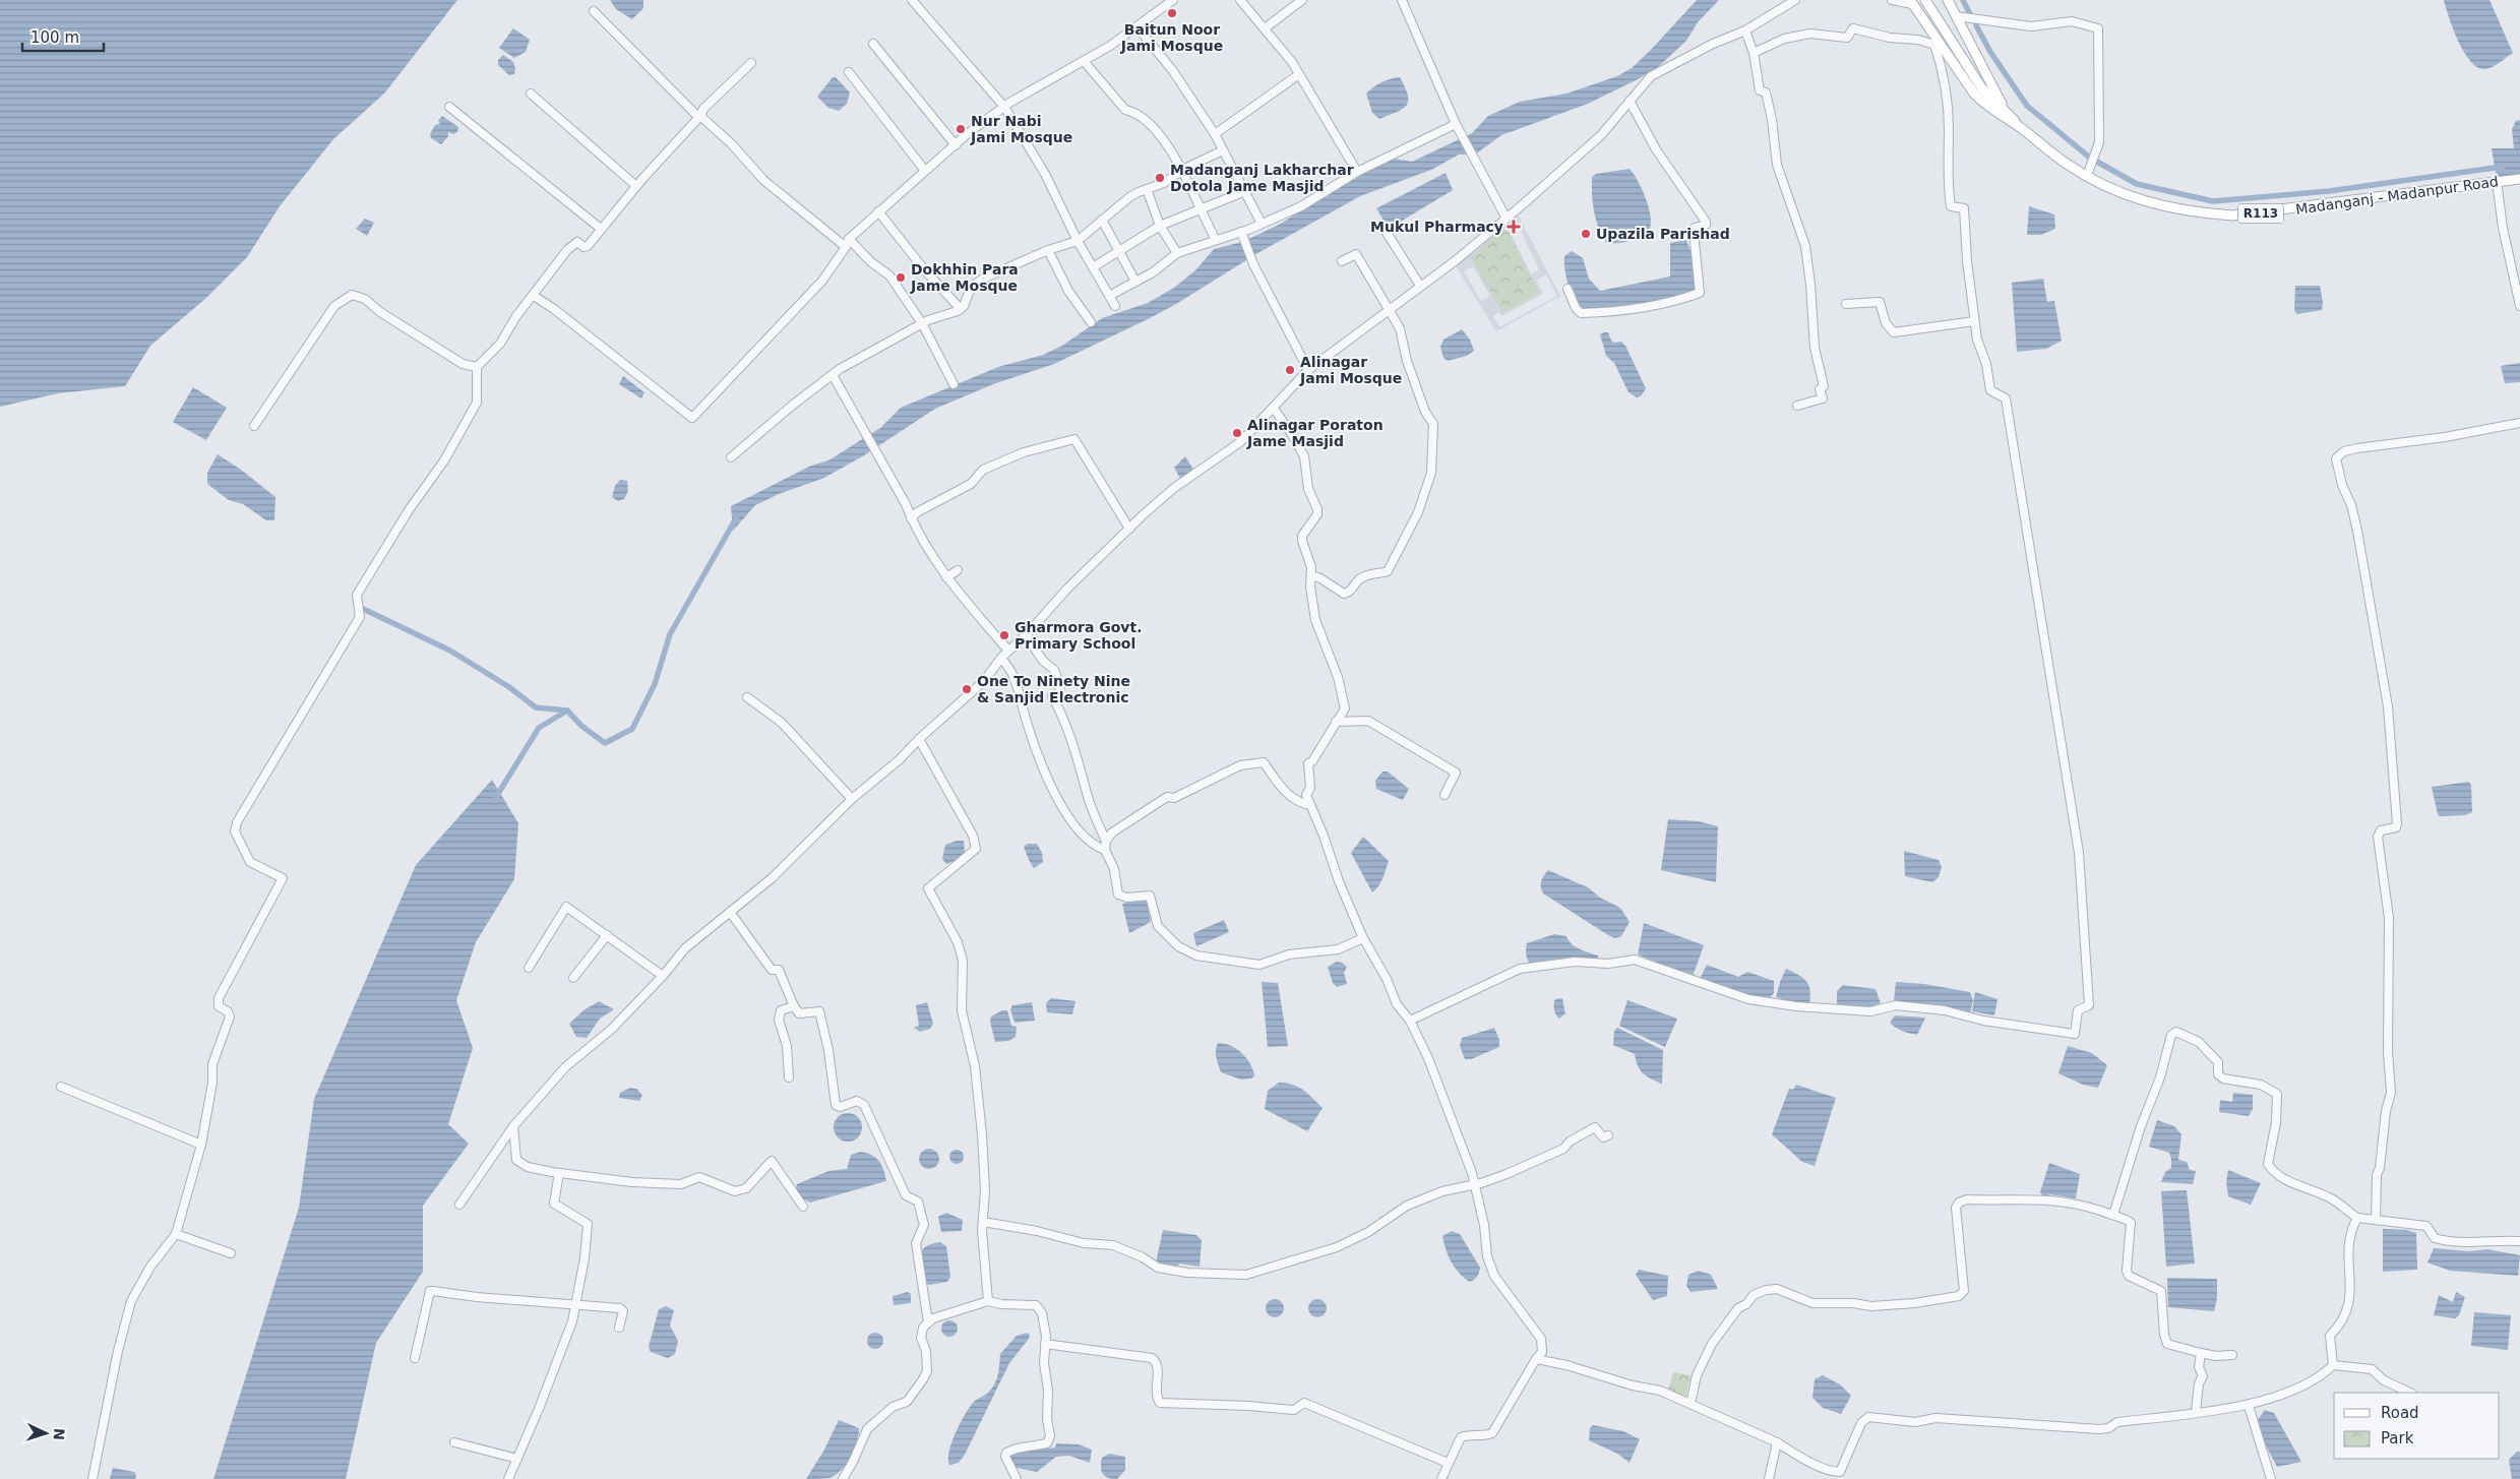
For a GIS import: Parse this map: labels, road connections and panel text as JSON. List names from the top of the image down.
{
  "streets": {
    "main road": ["Madanganj - Madanpur Road", "R113"]
  },
  "places": {
    "other": [
      "Baitun Noor Jami Mosque",
      "Nur Nabi Jami Mosque",
      "Madanganj Lakharchar Dotola Jame Masjid",
      "Upazila Parishad",
      "Dokhhin Para Jame Mosque",
      "Alinagar Jami Mosque",
      "Alinagar Poraton Jame Masjid",
      "Gharmora Govt. Primary School",
      "One To Ninety Nine & Sanjid Electronic"
    ],
    "health": ["Mukul Pharmacy"]
  },
  "legend": ["Road", "Park"],
  "scale_bar": "100 m",
  "north": "right"
}
